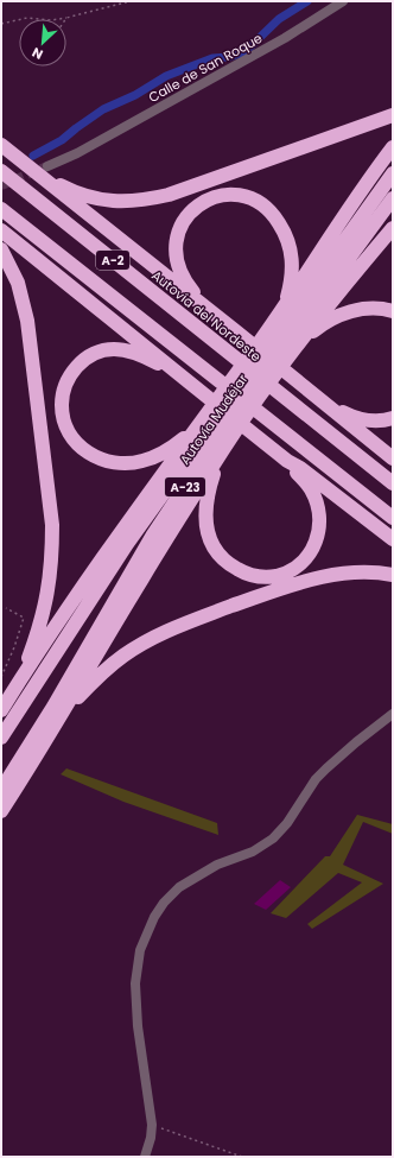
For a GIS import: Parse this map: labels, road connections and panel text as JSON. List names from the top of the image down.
{
  "streets": {
    "highway": [
      "A-2",
      "Autovía del Nordeste",
      "Autovía Mudéjar",
      "A-23"
    ],
    "street": ["Calle de San Roque"]
  },
  "north": "bottom left"
}
